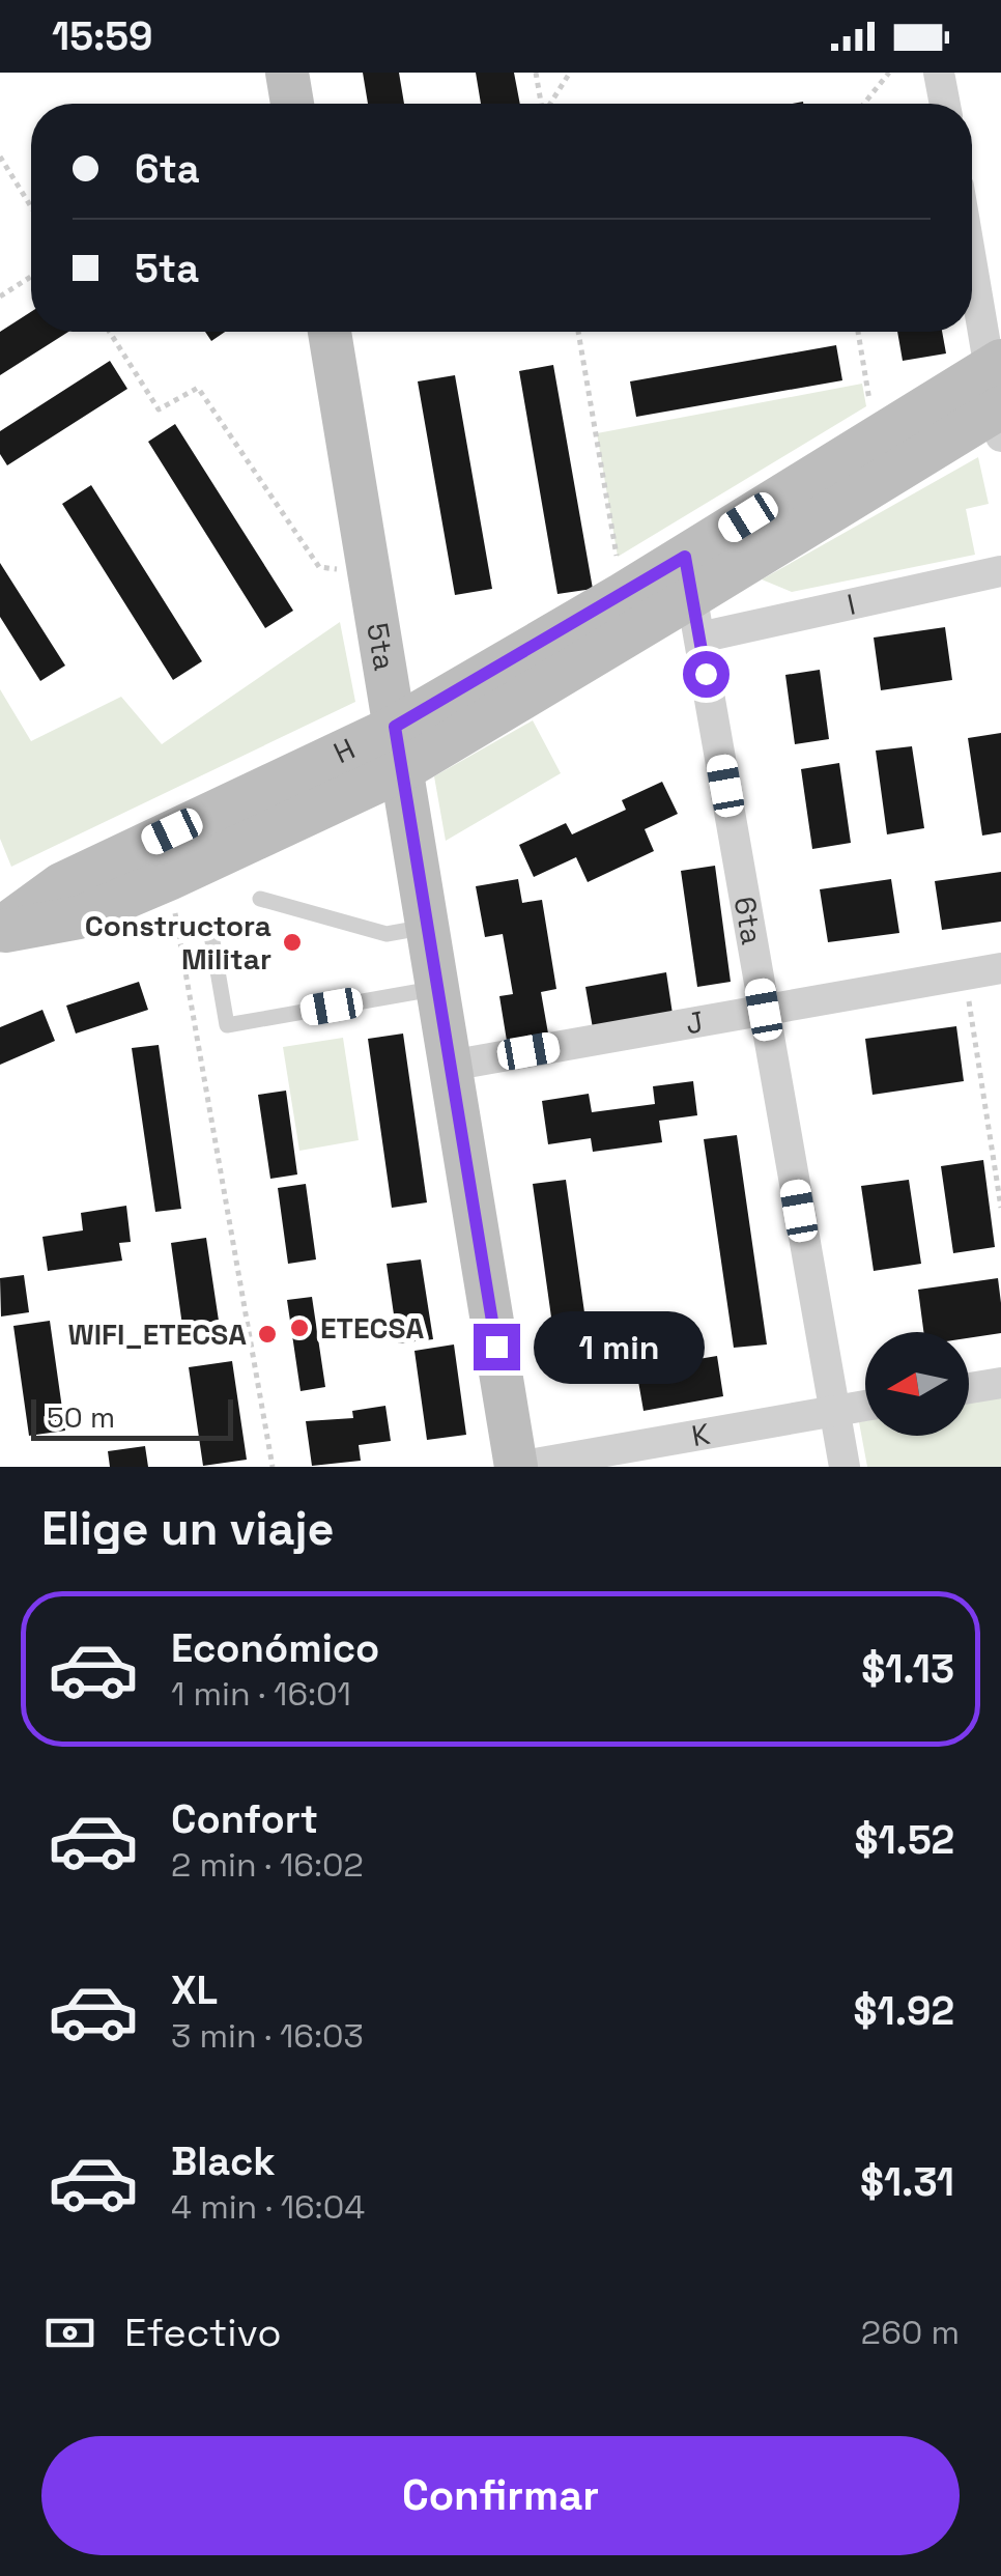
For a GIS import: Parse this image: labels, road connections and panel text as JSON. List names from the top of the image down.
{
  "streets": {
    "street": [
      "I",
      "5ta",
      "H",
      "6ta",
      "J",
      "K"
    ]
  },
  "crossings": [
    ["I", "H"],
    ["I", "6ta"],
    ["5ta", "H"],
    ["5ta", "J"],
    ["5ta", "K"],
    ["H", "6ta"],
    ["6ta", "J"],
    ["6ta", "K"]
  ],
  "places": ["Constructora Militar", "ETECSA", "WIFI_ETECSA"],
  "scale_bar": "50 m",
  "north": "left",
  "page": {
    "status": "15:59",
    "banner": ["6ta", "5ta"],
    "bubble": "1 min",
    "scale": "50 m",
    "heading": "Elige un viaje",
    "list": [
      {
        "name": "Económico",
        "note": "1 min · 16:01",
        "value": "$1.13"
      },
      {
        "name": "Confort",
        "note": "2 min · 16:02",
        "value": "$1.52"
      },
      {
        "name": "XL",
        "note": "3 min · 16:03",
        "value": "$1.92"
      },
      {
        "name": "Black",
        "note": "4 min · 16:04",
        "value": "$1.31"
      }
    ],
    "pay": ["Efectivo", "260 m"],
    "buttons": "Confirmar"
  }
}
